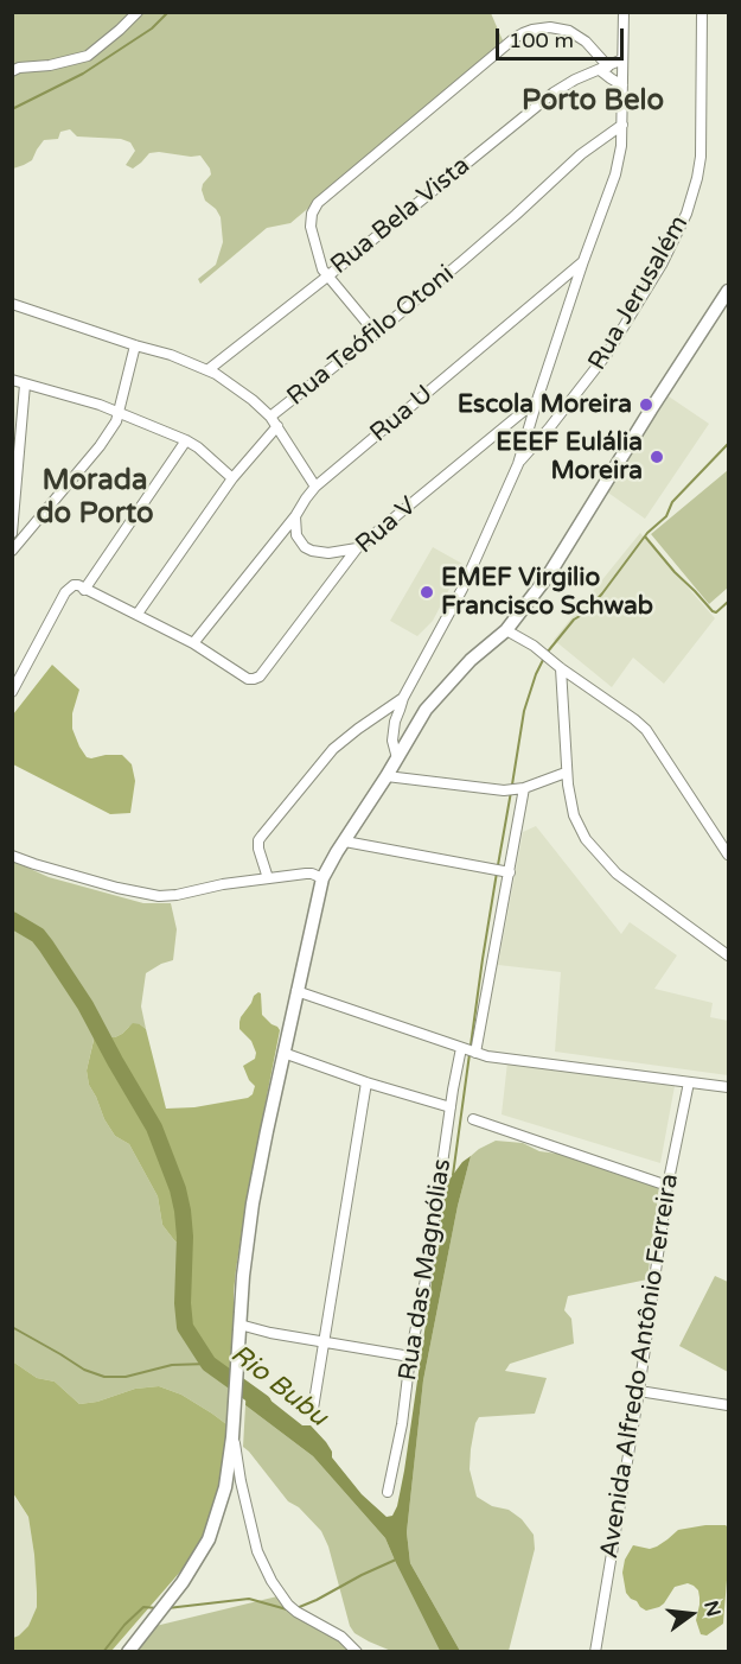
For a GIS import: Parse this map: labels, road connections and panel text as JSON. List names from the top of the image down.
{
  "streets": {
    "street": [
      "Rua Bela Vista",
      "Rua Jerusalém",
      "Rua Teófilo Otoni",
      "Rua U",
      "Rua V",
      "Rua das Magnólias",
      "Avenida Alfredo Antônio Ferreira"
    ]
  },
  "crossings": [
    ["Rua Bela Vista", "Rua Teófilo Otoni"],
    ["Rua U", "Rua V"]
  ],
  "districts": ["Porto Belo", "Morada do Porto"],
  "water": ["Rio Bubu"],
  "places": ["Escola Moreira", "EEEF Eulália Moreira", "EMEF Virgilio Francisco Schwab"],
  "scale_bar": "100 m",
  "north": "right"
}
